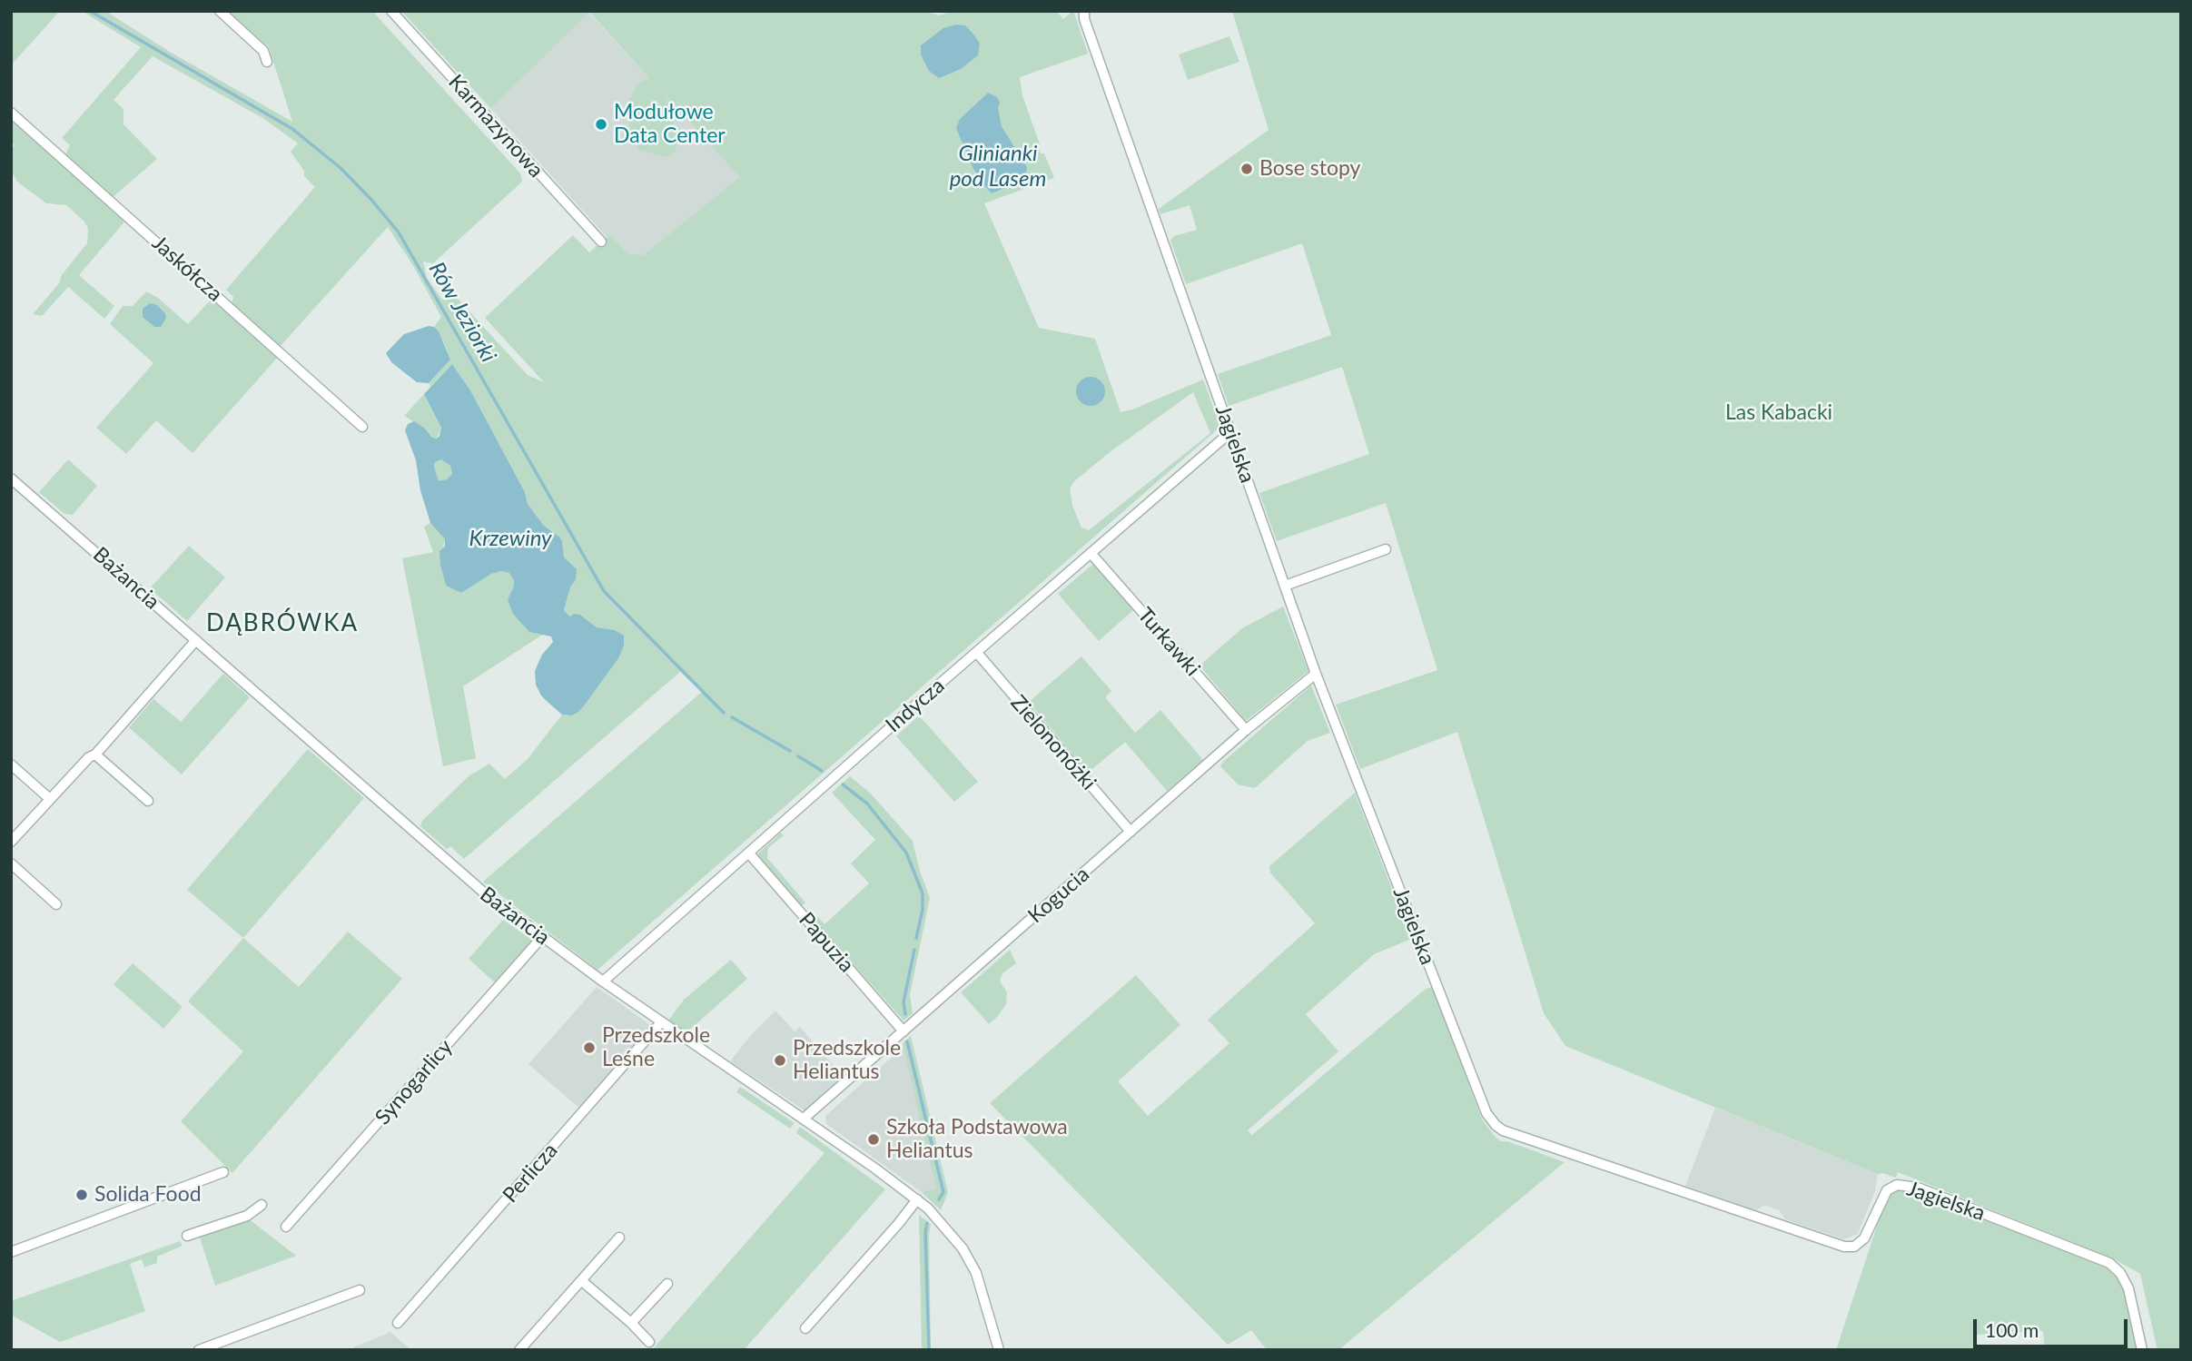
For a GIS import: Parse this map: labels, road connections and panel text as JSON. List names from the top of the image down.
{
  "streets": {
    "street": [
      "Karmazynowa",
      "Jaskółcza",
      "Jagielska",
      "Bażancia",
      "Turkawki",
      "Indycza",
      "Zielononóżki",
      "Kogucia",
      "Papuzia",
      "Synogarlicy",
      "Perlicza"
    ]
  },
  "crossings": [
    ["Jagielska", "Indycza"],
    ["Jagielska", "Kogucia"],
    ["Bażancia", "Indycza"],
    ["Bażancia", "Kogucia"],
    ["Bażancia", "Synogarlicy"],
    ["Bażancia", "Perlicza"],
    ["Turkawki", "Indycza"],
    ["Turkawki", "Kogucia"],
    ["Indycza", "Zielononóżki"],
    ["Indycza", "Papuzia"],
    ["Zielononóżki", "Kogucia"],
    ["Kogucia", "Papuzia"]
  ],
  "districts": ["DĄBRÓWKA"],
  "water": ["Glinianki pod Lasem", "Rów Jeziorki", "Krzewiny"],
  "parks": ["Las Kabacki"],
  "places": [
    "Modułowe Data Center",
    "Bose stopy",
    "Przedszkole Leśne",
    "Przedszkole Heliantus",
    "Szkoła Podstawowa Heliantus",
    "Solida Food"
  ],
  "scale_bar": "100 m"
}
